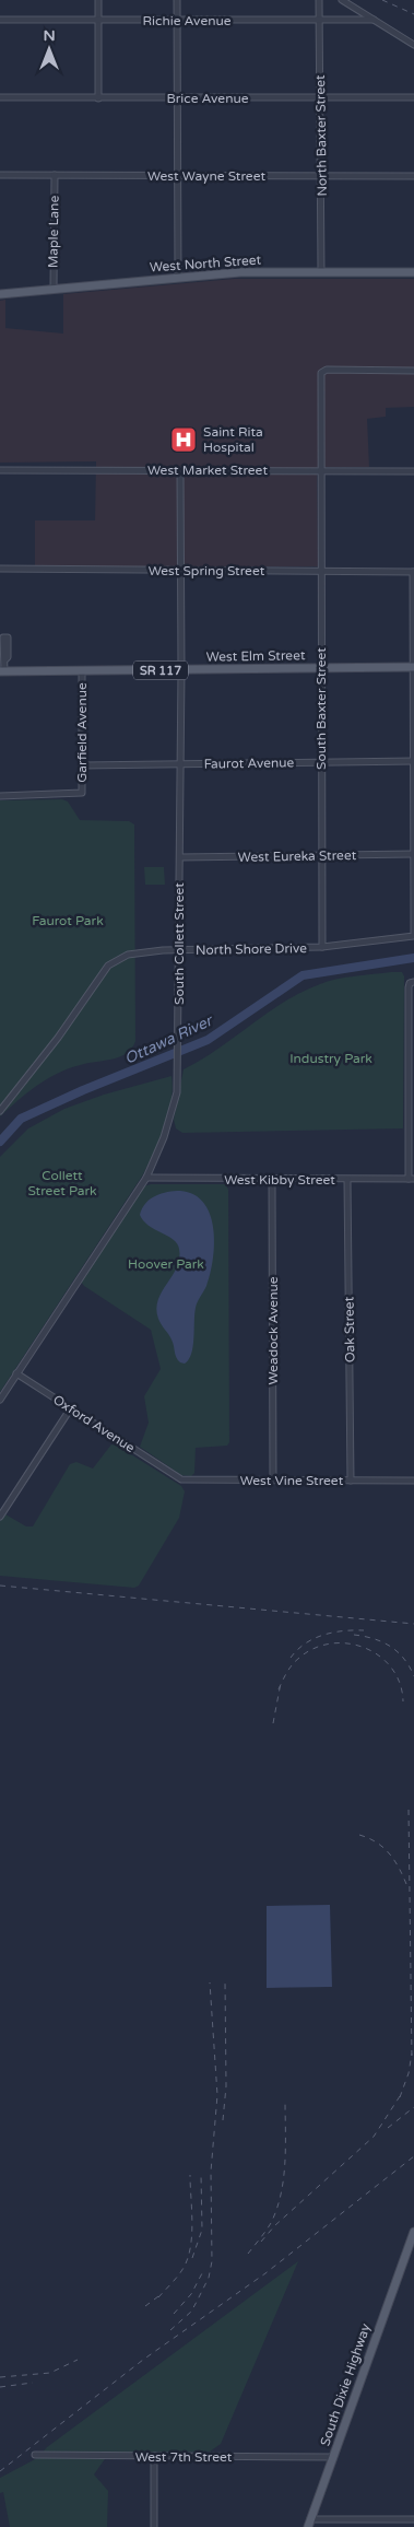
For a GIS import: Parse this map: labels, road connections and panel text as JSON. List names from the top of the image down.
{
  "streets": {
    "main road": [
      "West North Street",
      "West Elm Street",
      "SR 117",
      "South Dixie Highway"
    ],
    "street": [
      "Richie Avenue",
      "Brice Avenue",
      "North Baxter Street",
      "West Wayne Street",
      "Maple Lane",
      "West Market Street",
      "West Spring Street",
      "South Baxter Street",
      "Garfield Avenue",
      "Faurot Avenue",
      "West Eureka Street",
      "South Collett Street",
      "North Shore Drive",
      "West Kibby Street",
      "Oak Street",
      "Weadock Avenue",
      "Oxford Avenue",
      "West Vine Street",
      "West 7th Street"
    ]
  },
  "crossings": [
    ["Richie Avenue", "North Baxter Street"],
    ["Brice Avenue", "North Baxter Street"],
    ["North Baxter Street", "West Wayne Street"],
    ["North Baxter Street", "West North Street"],
    ["West Wayne Street", "Maple Lane"],
    ["Maple Lane", "West North Street"],
    ["West Market Street", "South Baxter Street"],
    ["West Market Street", "South Collett Street"],
    ["West Spring Street", "South Baxter Street"],
    ["West Spring Street", "South Collett Street"],
    ["West Elm Street", "South Baxter Street"],
    ["West Elm Street", "Garfield Avenue"],
    ["West Elm Street", "South Collett Street"],
    ["South Baxter Street", "Faurot Avenue"],
    ["South Baxter Street", "West Eureka Street"],
    ["South Baxter Street", "North Shore Drive"],
    ["Garfield Avenue", "Faurot Avenue"],
    ["Faurot Avenue", "South Collett Street"],
    ["West Eureka Street", "South Collett Street"],
    ["South Collett Street", "North Shore Drive"],
    ["South Collett Street", "West Kibby Street"],
    ["South Collett Street", "Oxford Avenue"],
    ["West Kibby Street", "Oak Street"],
    ["West Kibby Street", "Weadock Avenue"],
    ["Oak Street", "West Vine Street"],
    ["Weadock Avenue", "West Vine Street"],
    ["Oxford Avenue", "West Vine Street"],
    ["South Dixie Highway", "West 7th Street"]
  ],
  "water": ["Ottawa River"],
  "parks": [
    "Faurot Park",
    "Industry Park",
    "Collett Street Park",
    "Hoover Park"
  ],
  "places": {
    "hospital": ["Saint Rita Hospital"]
  },
  "north": "top"
}
